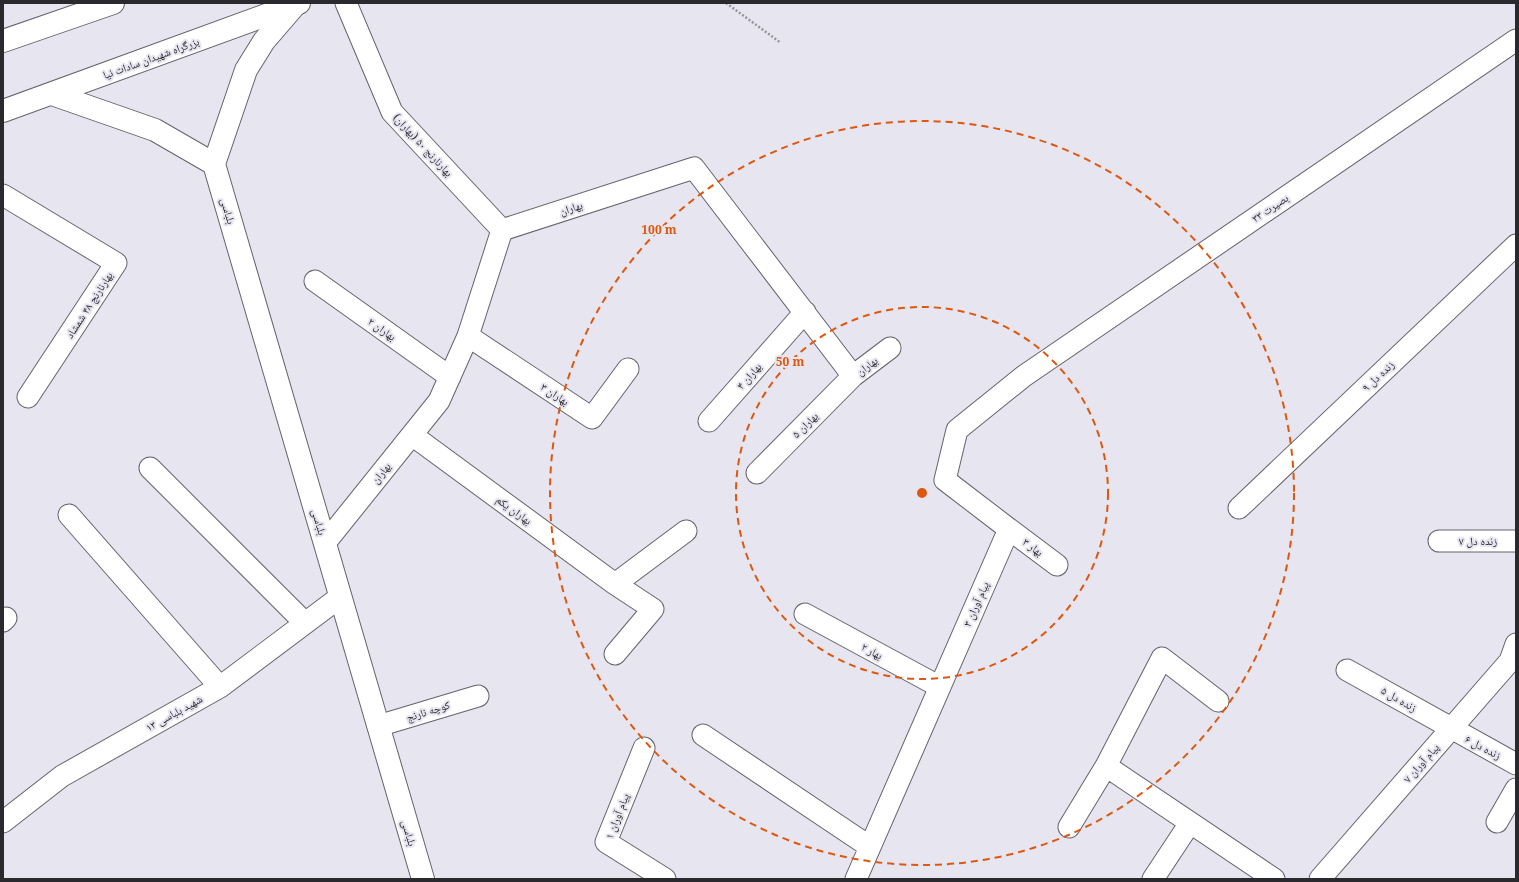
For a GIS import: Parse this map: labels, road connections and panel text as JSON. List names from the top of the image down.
{
  "streets": {
    "main road": ["بزرگراه شهیدان سادات نیا", "بلباسی"],
    "street": [
      "بهارنارنج ۵۰ (بهاران)",
      "بهاران",
      "بصیرت ۳۳",
      "بهارنارنج ۴۸ شمشاد",
      "بهاران ۲",
      "بهاران ۴",
      "زنده دل ۹",
      "بهاران ۳",
      "بهاران ۵",
      "بهاران یکم",
      "زنده دل ۷",
      "بهار ۳",
      "پیام آوران ۳",
      "بهار ۲",
      "زنده دل ۵",
      "کوچه نارنج",
      "شهید بلباسی ١٣",
      "زنده دل ۶",
      "پیام آوران ۷",
      "پیام آوران ۱"
    ]
  },
  "crossings": [
    ["بهارنارنج ۵۰ (بهاران)", "بهاران"],
    ["بهاران", "بلباسی"],
    ["بهاران", "بهاران ۲"],
    ["بهاران", "بهاران ۴"],
    ["بهاران", "بهاران ۳"],
    ["بهاران", "بهاران ۵"],
    ["بهاران", "بهاران یکم"],
    ["بصیرت ۳۳", "بهار ۳"],
    ["بصیرت ۳۳", "پیام آوران ۳"],
    ["بلباسی", "کوچه نارنج"],
    ["بلباسی", "شهید بلباسی ١٣"],
    ["بهار ۳", "پیام آوران ۳"],
    ["پیام آوران ۳", "بهار ۲"],
    ["زنده دل ۵", "زنده دل ۶"],
    ["زنده دل ۵", "پیام آوران ۷"],
    ["زنده دل ۶", "پیام آوران ۷"]
  ],
  "rings": ["100 m", "50 m"]
}
